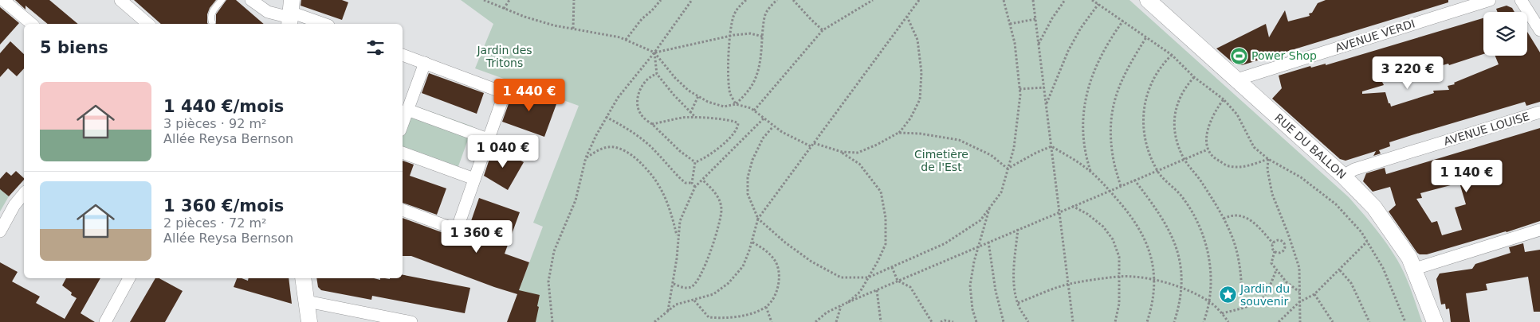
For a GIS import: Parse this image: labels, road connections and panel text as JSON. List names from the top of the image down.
{
  "streets": {
    "street": ["AVENUE VERDI", "AVENUE LOUISE", "RUE DU BALLON"]
  },
  "crossings": [
    ["AVENUE VERDI", "RUE DU BALLON"],
    ["AVENUE LOUISE", "RUE DU BALLON"]
  ],
  "parks": ["Jardin des Tritons", "Cimetière de l'Est"],
  "places": {
    "sports": ["Power Shop"],
    "place": ["Jardin du souvenir"]
  },
  "page": {
    "heading": "5 biens",
    "price": [
      "3 220 €",
      "1 440 €",
      "1 040 €",
      "1 140 €",
      "1 360 €"
    ],
    "list": [
      {
        "name": "1 440 €/mois",
        "note": "3 pièces · 92 m² · Allée Reysa Bernson"
      },
      {
        "name": "1 360 €/mois",
        "note": "2 pièces · 72 m² · Allée Reysa Bernson"
      }
    ]
  }
}
